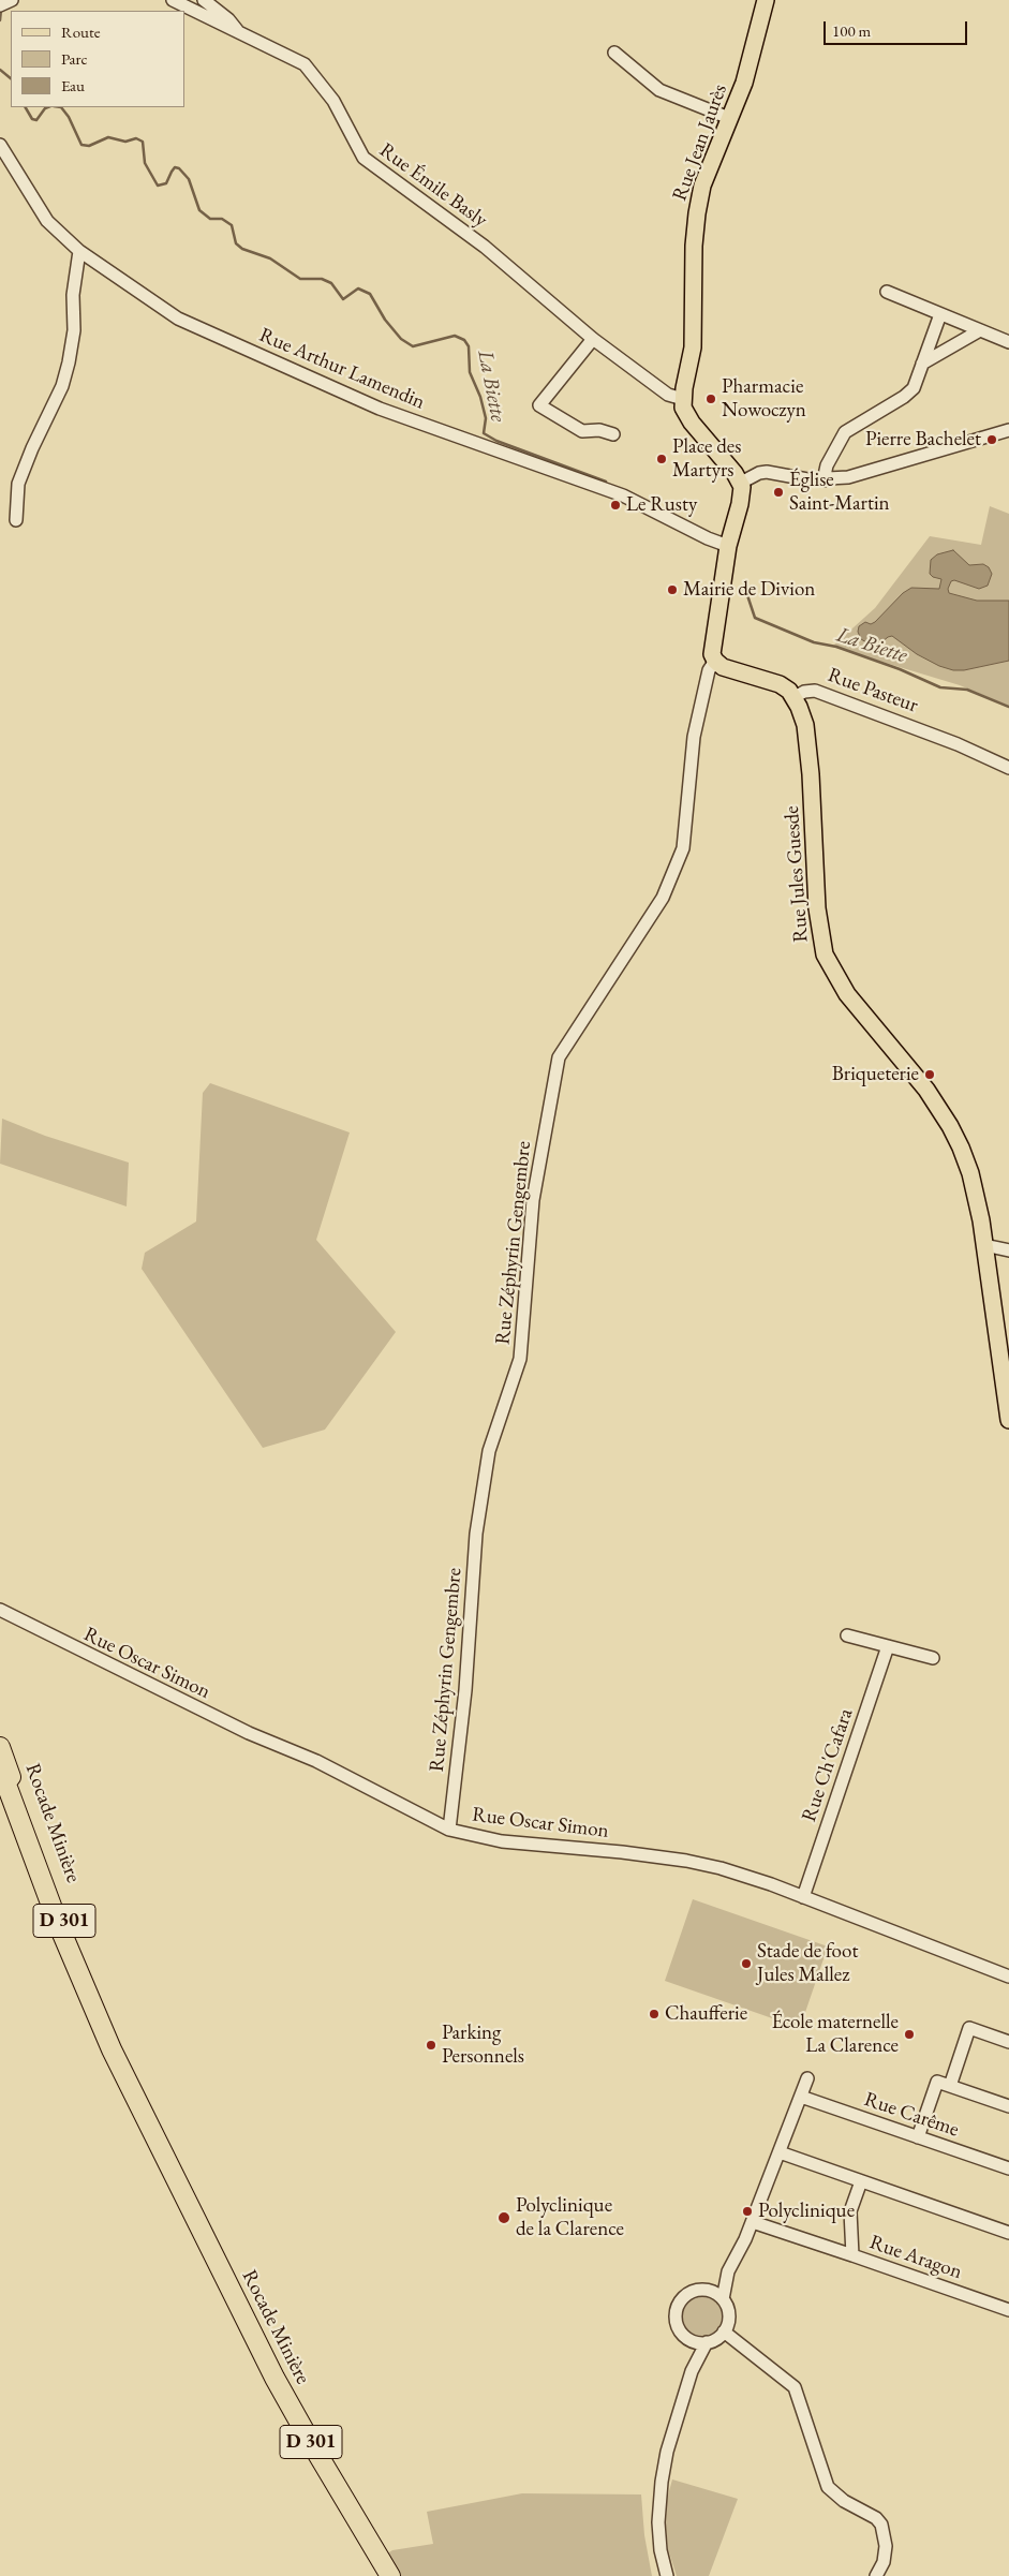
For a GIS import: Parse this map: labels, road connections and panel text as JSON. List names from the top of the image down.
{
  "streets": {
    "highway": ["Rocade Minière", "D 301"],
    "main road": ["Rue Jean Jaurès", "Rue Jules Guesde"],
    "street": [
      "Rue Émile Basly",
      "Rue Arthur Lamendin",
      "Rue Pasteur",
      "Rue Zéphyrin Gengembre",
      "Rue Oscar Simon",
      "Rue Ch'Cafara",
      "Rue Carême",
      "Rue Aragon"
    ]
  },
  "crossings": [
    ["Rue Jean Jaurès", "Rue Émile Basly"],
    ["Rue Pasteur", "Rue Jules Guesde"],
    ["Rue Zéphyrin Gengembre", "Rue Oscar Simon"],
    ["Rue Oscar Simon", "Rue Ch'Cafara"]
  ],
  "water": ["La Biette"],
  "places": [
    "Pharmacie Nowoczyn",
    "Pierre Bachelet",
    "Place des Martyrs",
    "Église Saint-Martin",
    "Le Rusty",
    "Mairie de Divion",
    "Briqueterie",
    "Stade de foot Jules Mallez",
    "Chaufferie",
    "École maternelle La Clarence",
    "Parking Personnels",
    "Polyclinique",
    "Polyclinique de la Clarence"
  ],
  "legend": ["Route", "Parc", "Eau"],
  "scale_bar": "100 m"
}
